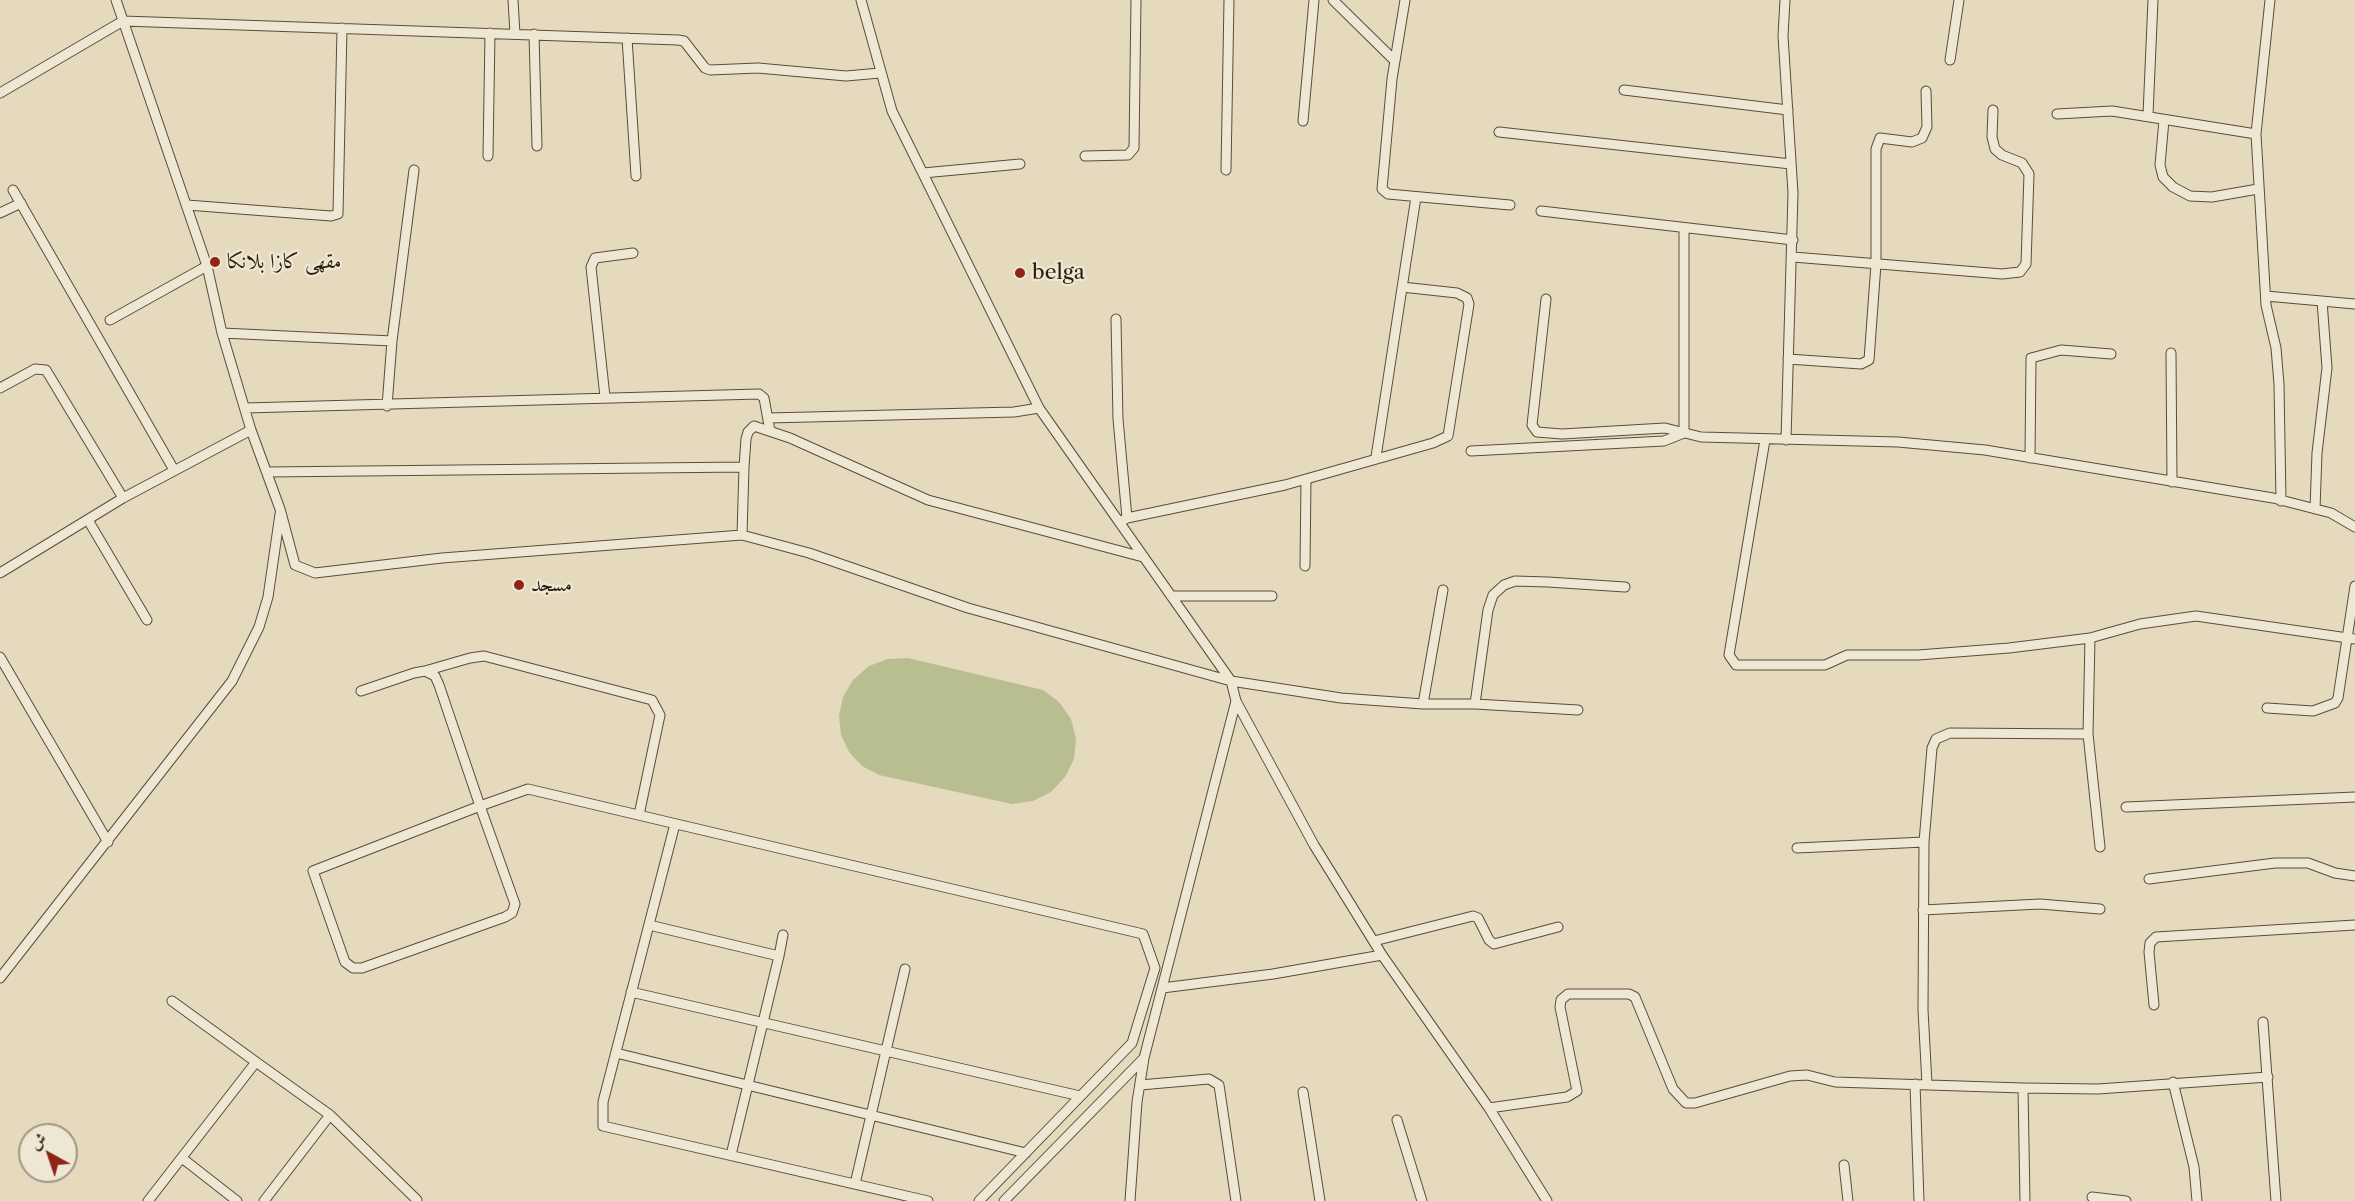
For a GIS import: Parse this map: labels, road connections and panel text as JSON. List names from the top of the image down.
{
  "places": ["مقهى كازا بلانكا", "belga", "مسجد"],
  "north": "top left"
}
